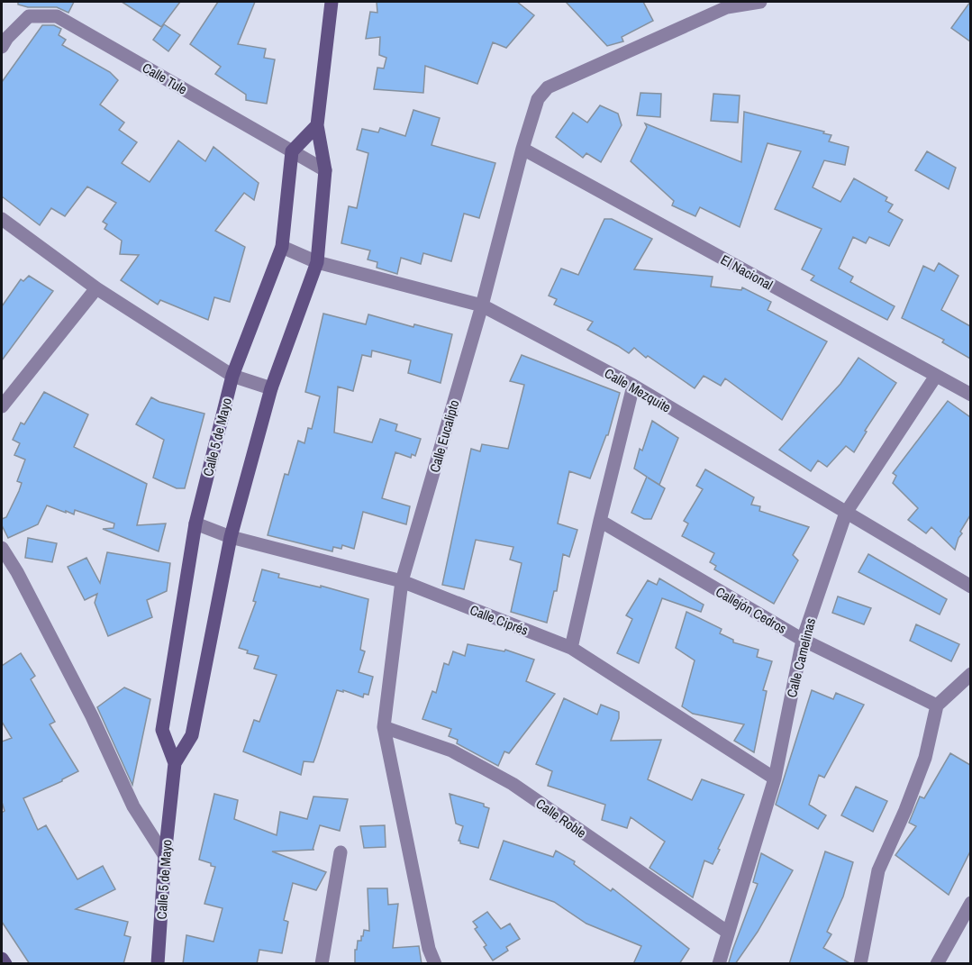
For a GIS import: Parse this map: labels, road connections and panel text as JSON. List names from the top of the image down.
{
  "streets": {
    "street": [
      "Calle Tule",
      "El Nacional",
      "Calle Mezquite",
      "Calle Eucalipto",
      "Calle 5 de Mayo",
      "Callejón Cedros",
      "Calle Ciprés",
      "Calle Camelinas",
      "Calle Roble"
    ]
  },
  "crossings": [
    ["Calle Tule", "Calle 5 de Mayo"],
    ["El Nacional", "Calle Eucalipto"],
    ["El Nacional", "Calle Camelinas"],
    ["Calle Mezquite", "Calle Eucalipto"],
    ["Calle Mezquite", "Calle 5 de Mayo"],
    ["Calle Mezquite", "Calle Camelinas"],
    ["Calle Eucalipto", "Calle Ciprés"],
    ["Calle Eucalipto", "Calle Roble"],
    ["Calle 5 de Mayo", "Calle Ciprés"],
    ["Callejón Cedros", "Calle Camelinas"],
    ["Calle Ciprés", "Calle Camelinas"],
    ["Calle Camelinas", "Calle Roble"]
  ]
}
